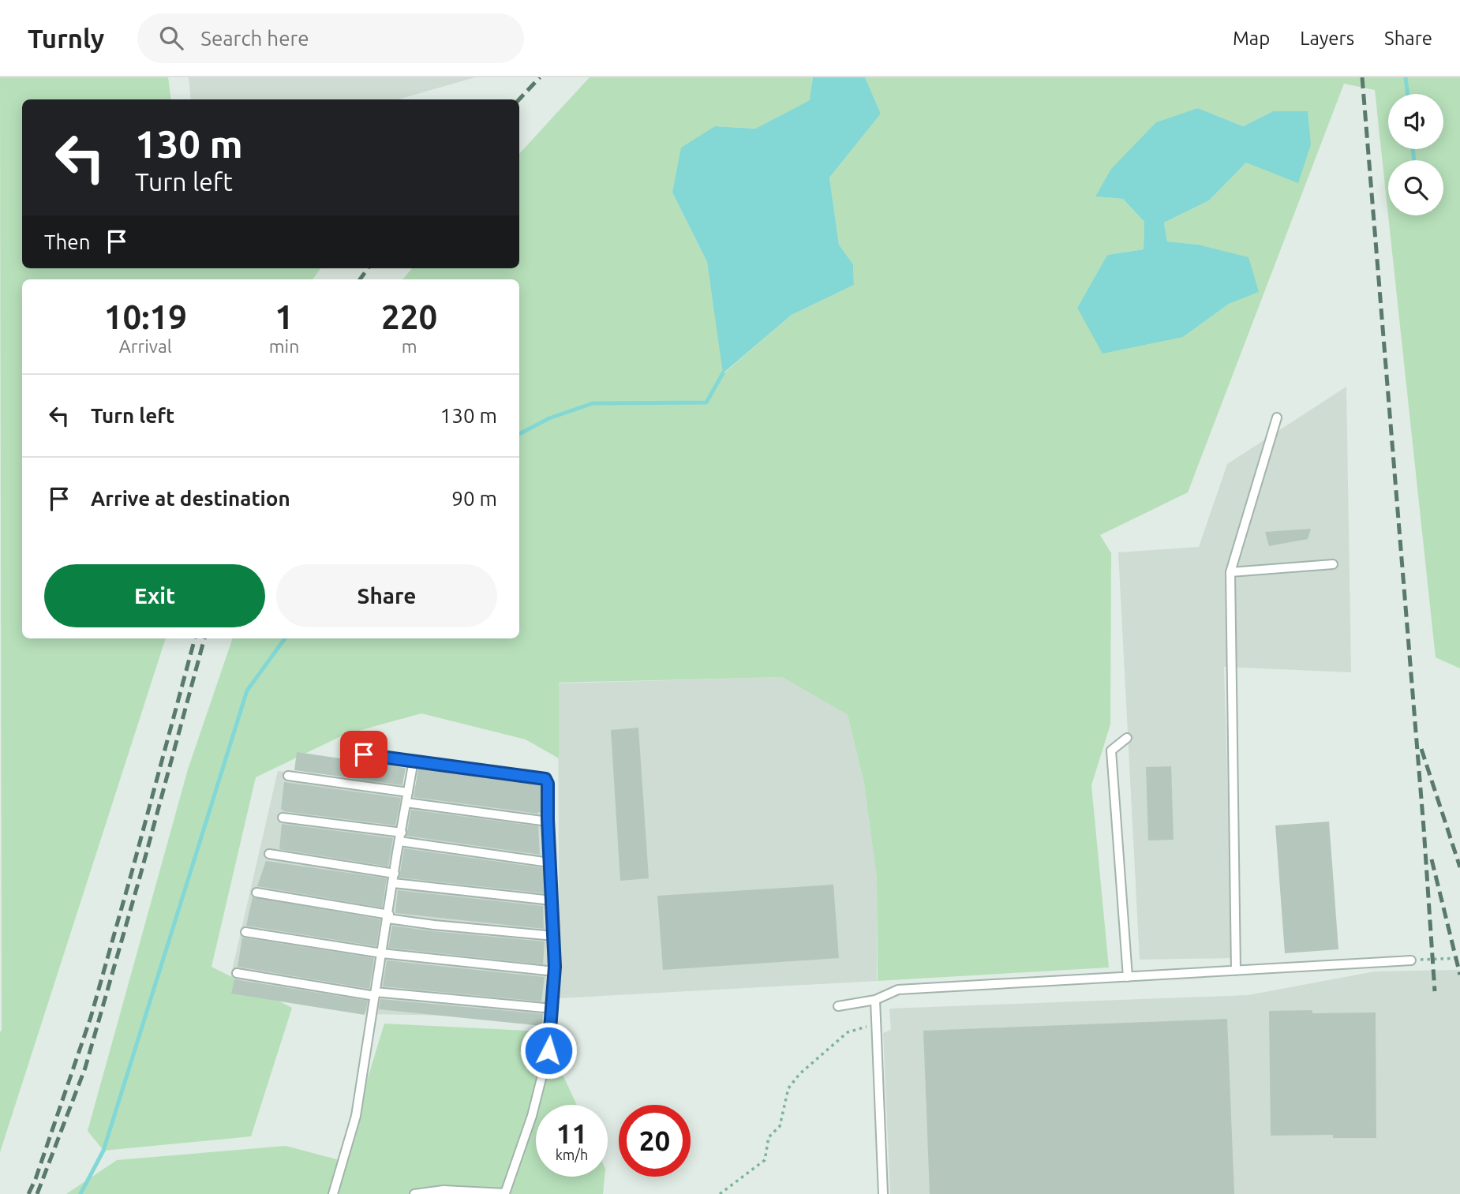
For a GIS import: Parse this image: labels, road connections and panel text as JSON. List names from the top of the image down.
{
  "page": {
    "header": "Turnly",
    "search": "Search here",
    "nav": ["Map", "Layers", "Share"],
    "turn": ["130 m", "Turn left"],
    "then": "Then",
    "eta": [
      "10:19",
      "Arrival",
      "1",
      "min",
      "220",
      "m"
    ],
    "list": [
      {
        "name": "Turn left",
        "value": "130 m"
      },
      {
        "name": "Arrive at destination",
        "value": "90 m"
      }
    ],
    "buttons": ["Exit", "Share"],
    "speed": "11 km/h",
    "limit": "20"
  }
}
